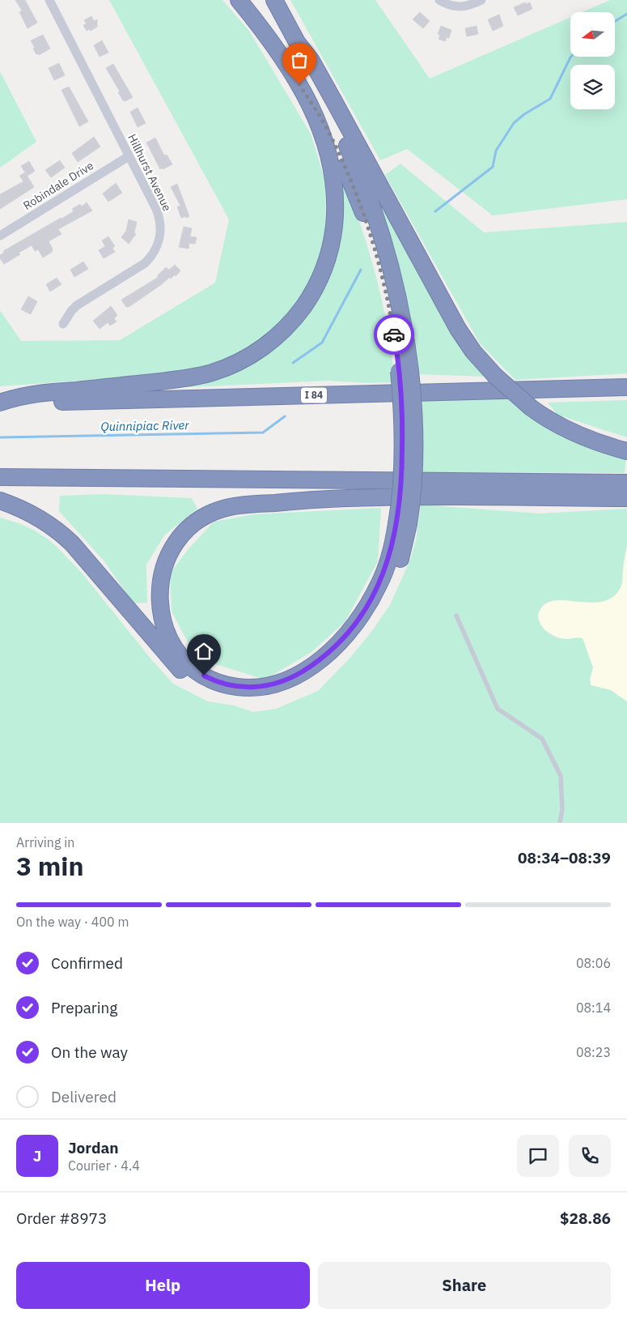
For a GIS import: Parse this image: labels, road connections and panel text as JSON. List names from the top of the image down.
{
  "streets": {
    "highway": ["I 84"],
    "street": ["Hillhurst Avenue", "Robindale Drive"]
  },
  "crossings": [
    ["Hillhurst Avenue", "Robindale Drive"]
  ],
  "water": ["Quinnipiac River"],
  "north": "left",
  "page": {
    "heading": ["3 min", "Arriving in", "08:34–08:39"],
    "panel": [
      "Jordan",
      "Courier · 4.4",
      "Order #8973",
      "$28.86"
    ],
    "bar": "On the way · 400 m",
    "list": [
      ["Confirmed", "08:06"],
      ["Preparing", "08:14"],
      ["On the way", "08:23"],
      "Delivered"
    ],
    "round": "J",
    "buttons": ["Help", "Share"]
  }
}
